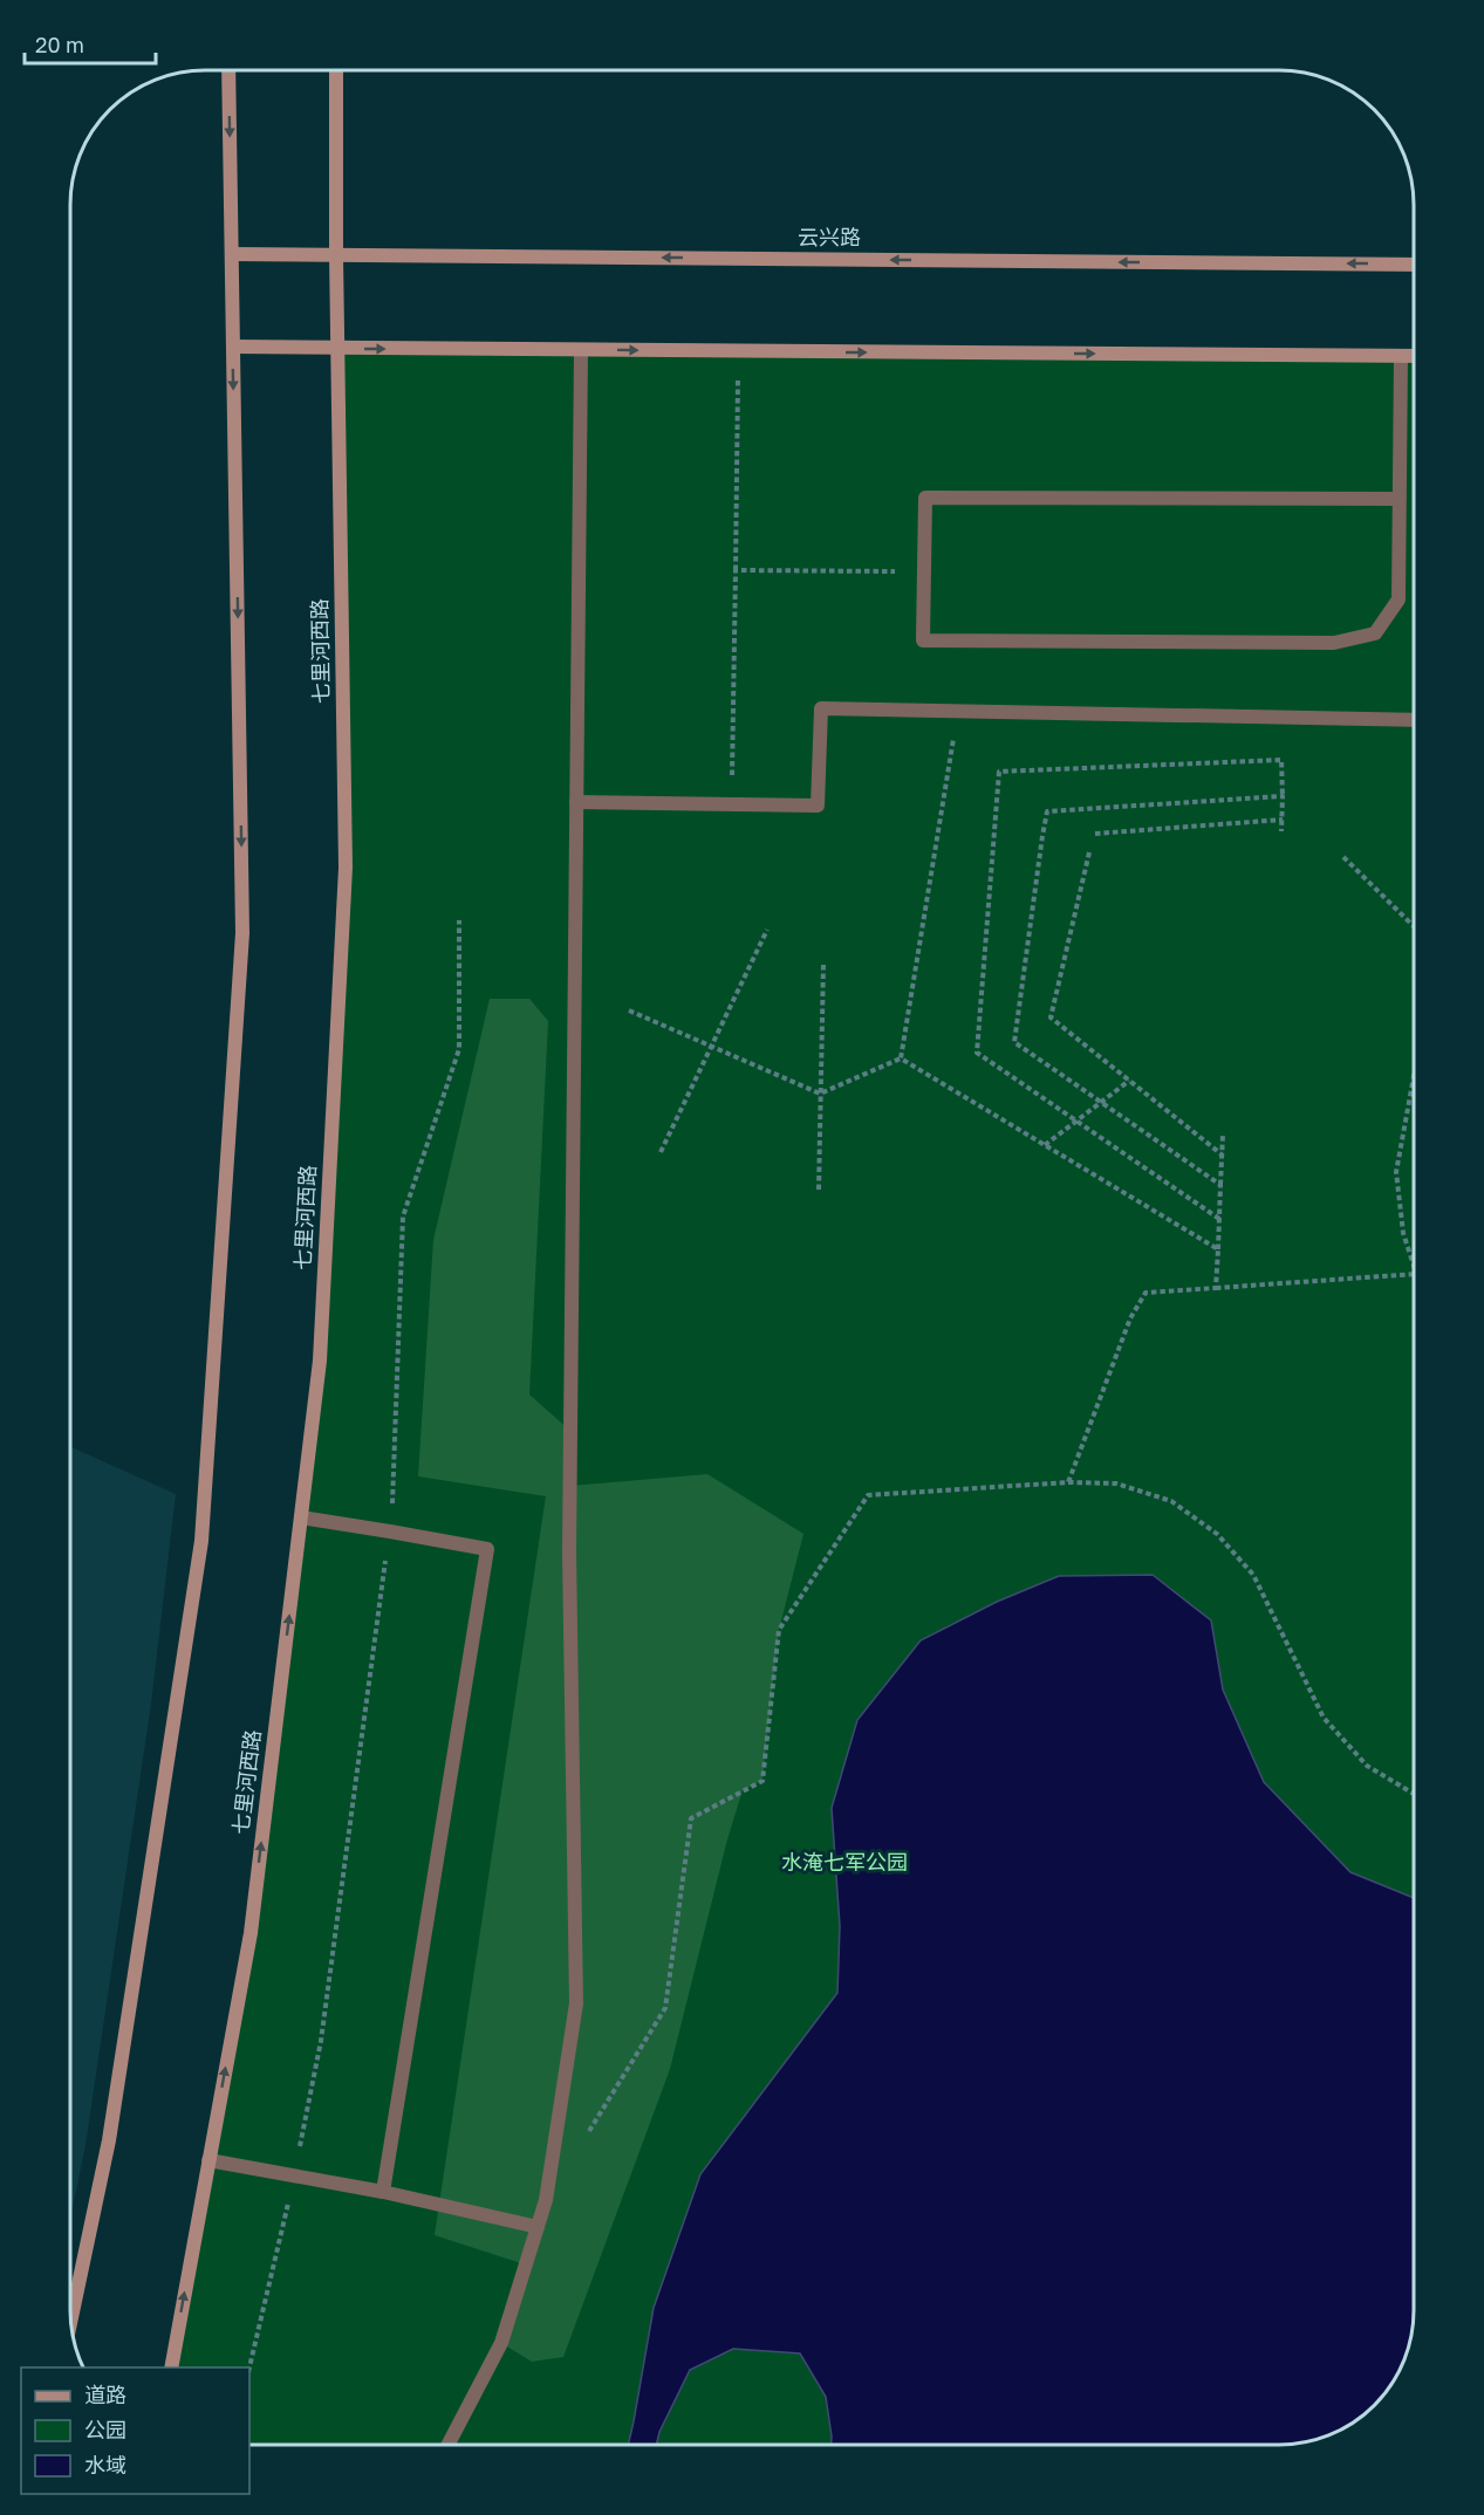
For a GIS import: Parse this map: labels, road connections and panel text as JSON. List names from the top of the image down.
{
  "streets": {
    "street": ["云兴路", "七里河西路"]
  },
  "crossings": [
    ["云兴路", "七里河西路"]
  ],
  "parks": ["水淹七军公园"],
  "legend": ["道路", "公园", "水域"],
  "scale_bar": "20 m"
}
